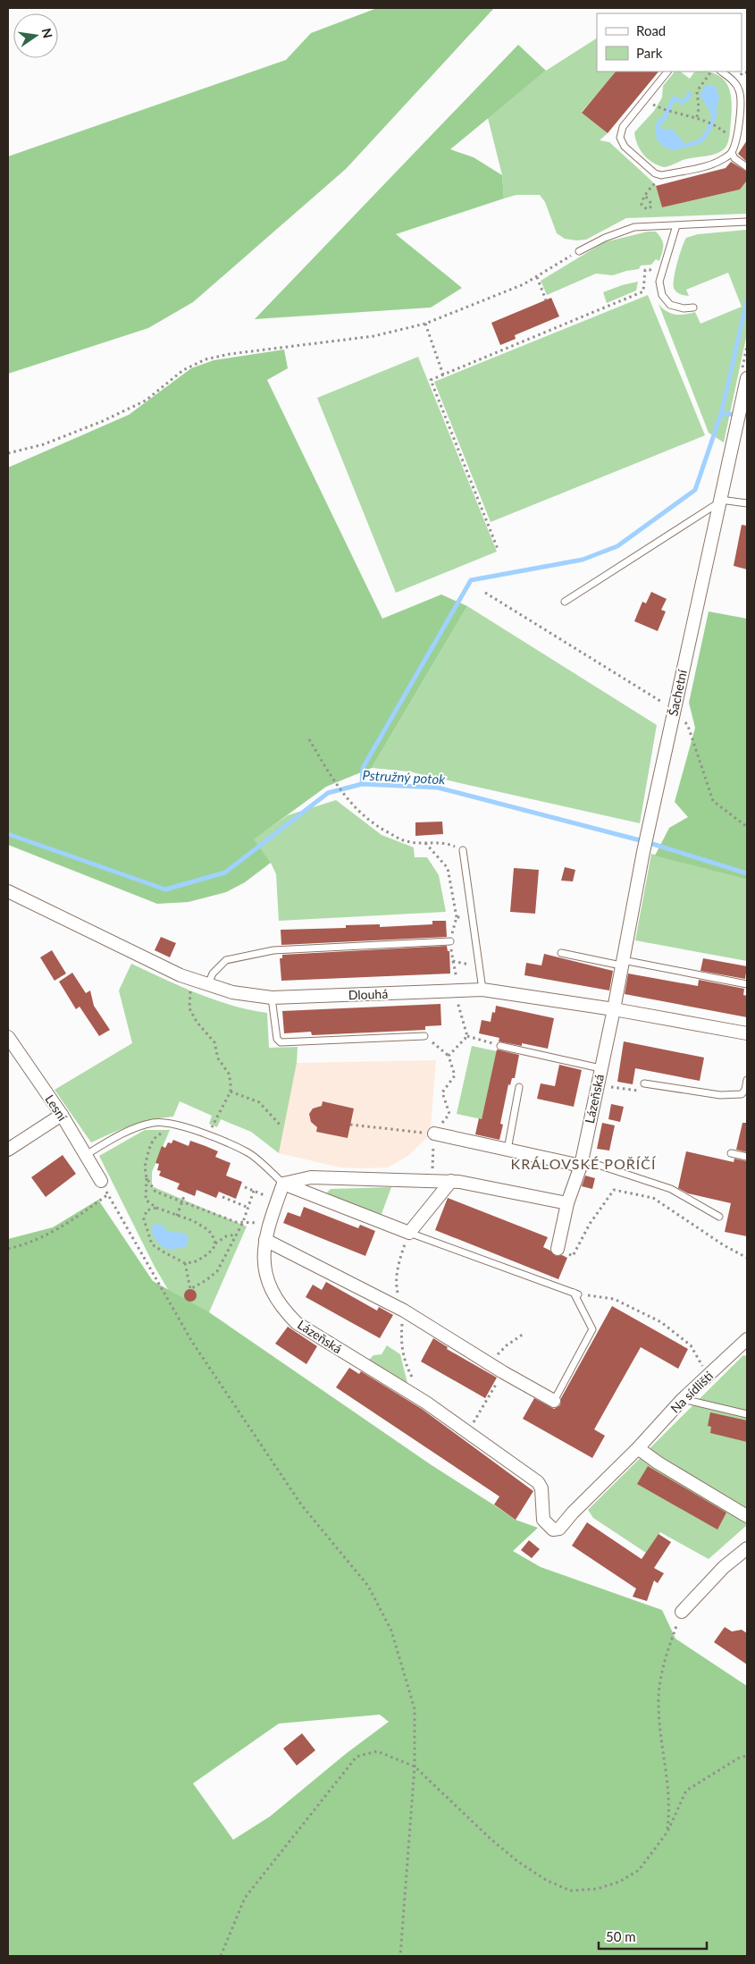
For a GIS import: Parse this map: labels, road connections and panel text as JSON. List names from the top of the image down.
{
  "streets": {
    "street": [
      "Šachetní",
      "Dlouhá",
      "Lázeňská",
      "Lesní",
      "Na sídlišti"
    ]
  },
  "crossings": [
    ["Šachetní", "Dlouhá"],
    ["Šachetní", "Lázeňská"],
    ["Dlouhá", "Lázeňská"],
    ["Lázeňská", "Na sídlišti"]
  ],
  "districts": ["KRÁLOVSKÉ POŘÍČÍ"],
  "water": ["Pstružný potok"],
  "legend": ["Road", "Park"],
  "scale_bar": "50 m",
  "north": "right"
}
